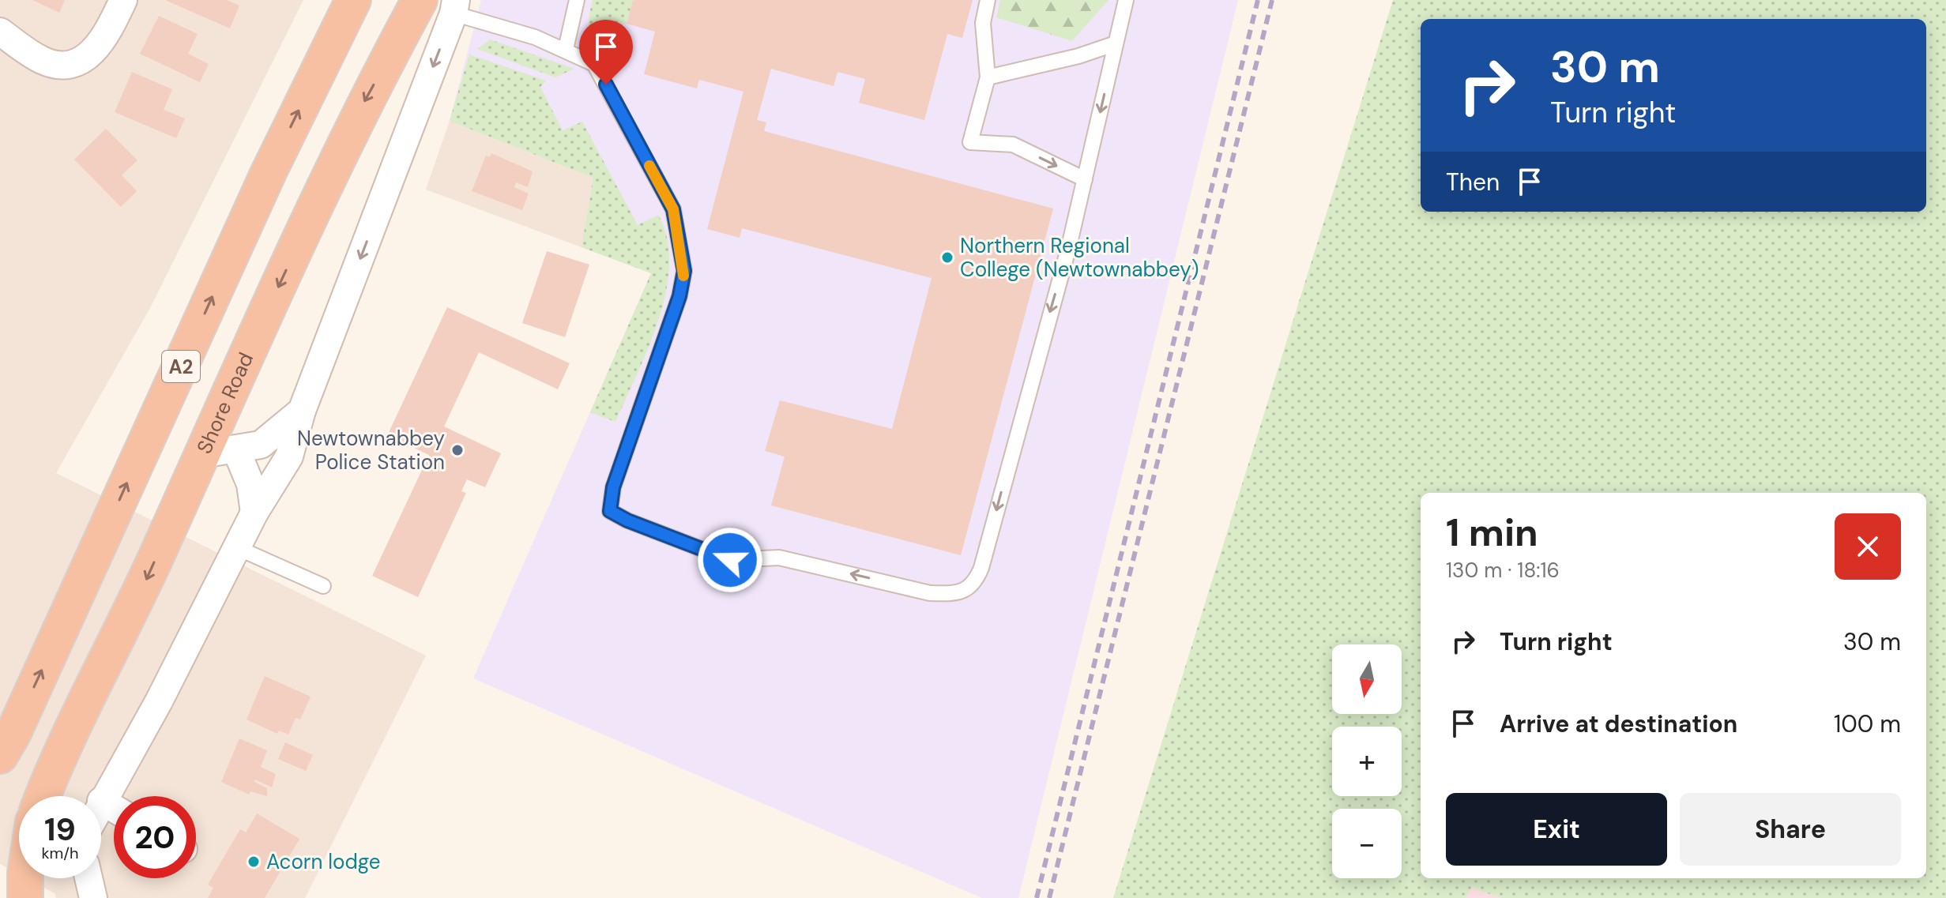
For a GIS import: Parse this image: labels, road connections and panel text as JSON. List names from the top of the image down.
{
  "streets": {
    "highway": ["A2", "Shore Road"]
  },
  "places": ["Northern Regional College (Newtownabbey)", "Newtownabbey Police Station", "Acorn lodge"],
  "north": "bottom",
  "page": {
    "turn": ["30 m", "Turn right"],
    "then": "Then",
    "heading": ["1 min", "130 m · 18:16"],
    "list": [
      {
        "name": "Turn right",
        "value": "30 m"
      },
      {
        "name": "Arrive at destination",
        "value": "100 m"
      }
    ],
    "map_buttons": ["+", "−"],
    "buttons": ["Exit", "Share"],
    "speed": "19 km/h",
    "limit": "20"
  }
}
